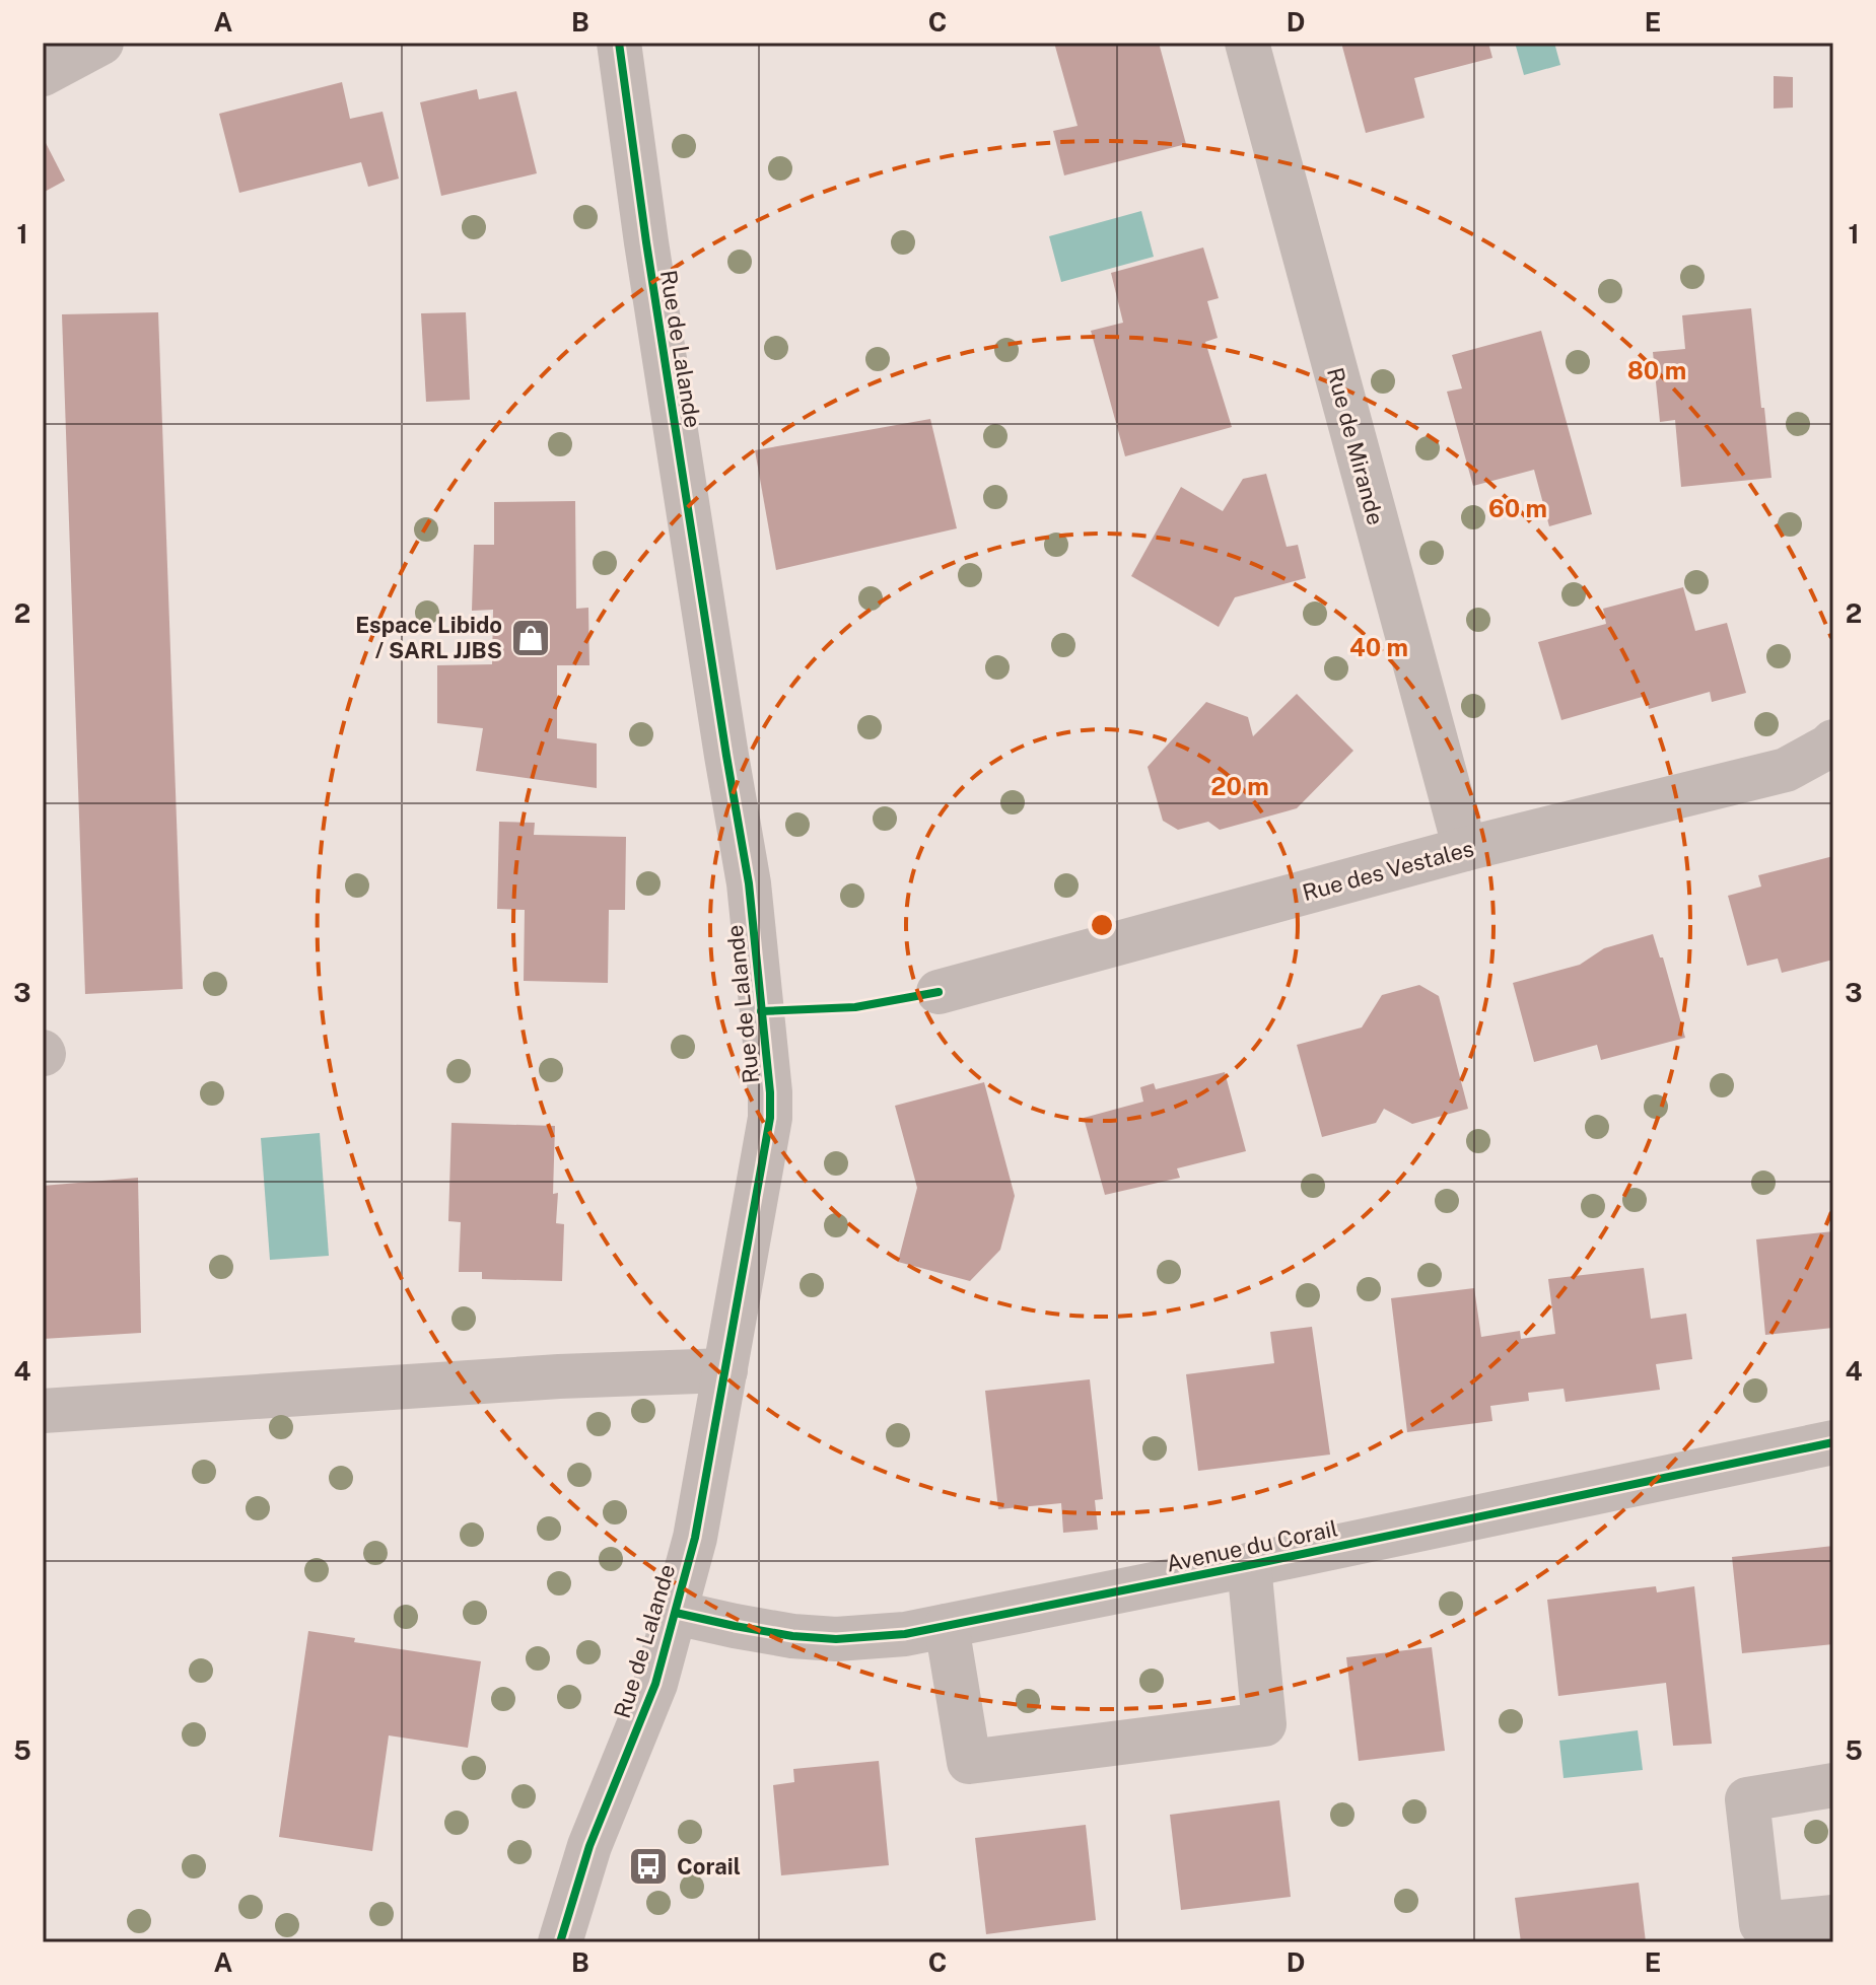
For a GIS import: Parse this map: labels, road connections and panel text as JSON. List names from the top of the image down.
{
  "streets": {
    "street": [
      "Rue de Lalande",
      "Rue de Mirande",
      "Rue des Vestales",
      "Avenue du Corail"
    ]
  },
  "crossings": [
    ["Rue de Lalande", "Avenue du Corail"],
    ["Rue de Mirande", "Rue des Vestales"]
  ],
  "places": {
    "shop": ["Espace Libido / SARL JJBS"],
    "bus stop": ["Corail"]
  },
  "grid": {
    "columns": [
      "A",
      "B",
      "C",
      "D",
      "E"
    ],
    "rows": [
      "1",
      "2",
      "3",
      "4",
      "5"
    ]
  },
  "rings": [
    "80 m",
    "60 m",
    "40 m",
    "20 m"
  ]
}
